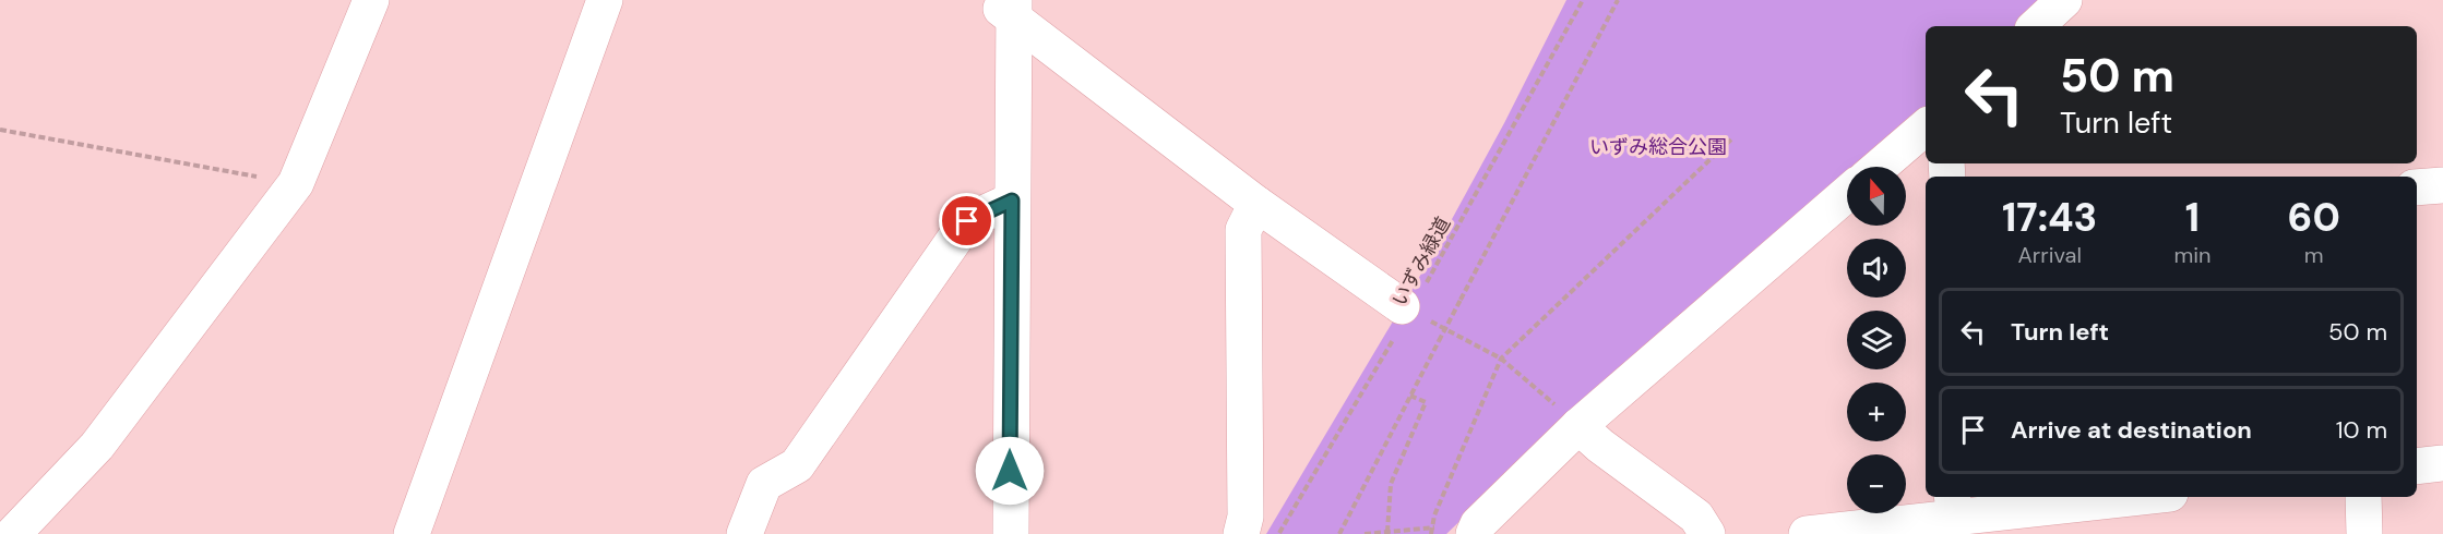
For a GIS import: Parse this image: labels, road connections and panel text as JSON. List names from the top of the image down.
{
  "streets": {
    "path": ["いずみ緑道"]
  },
  "parks": ["いずみ総合公園"],
  "north": "top",
  "page": {
    "turn": ["50 m", "Turn left"],
    "map_buttons": ["+", "−"],
    "eta": [
      "17:43",
      "Arrival",
      "1",
      "min",
      "60",
      "m"
    ],
    "list": [
      {
        "name": "Turn left",
        "value": "50 m"
      },
      {
        "name": "Arrive at destination",
        "value": "10 m"
      }
    ]
  }
}
